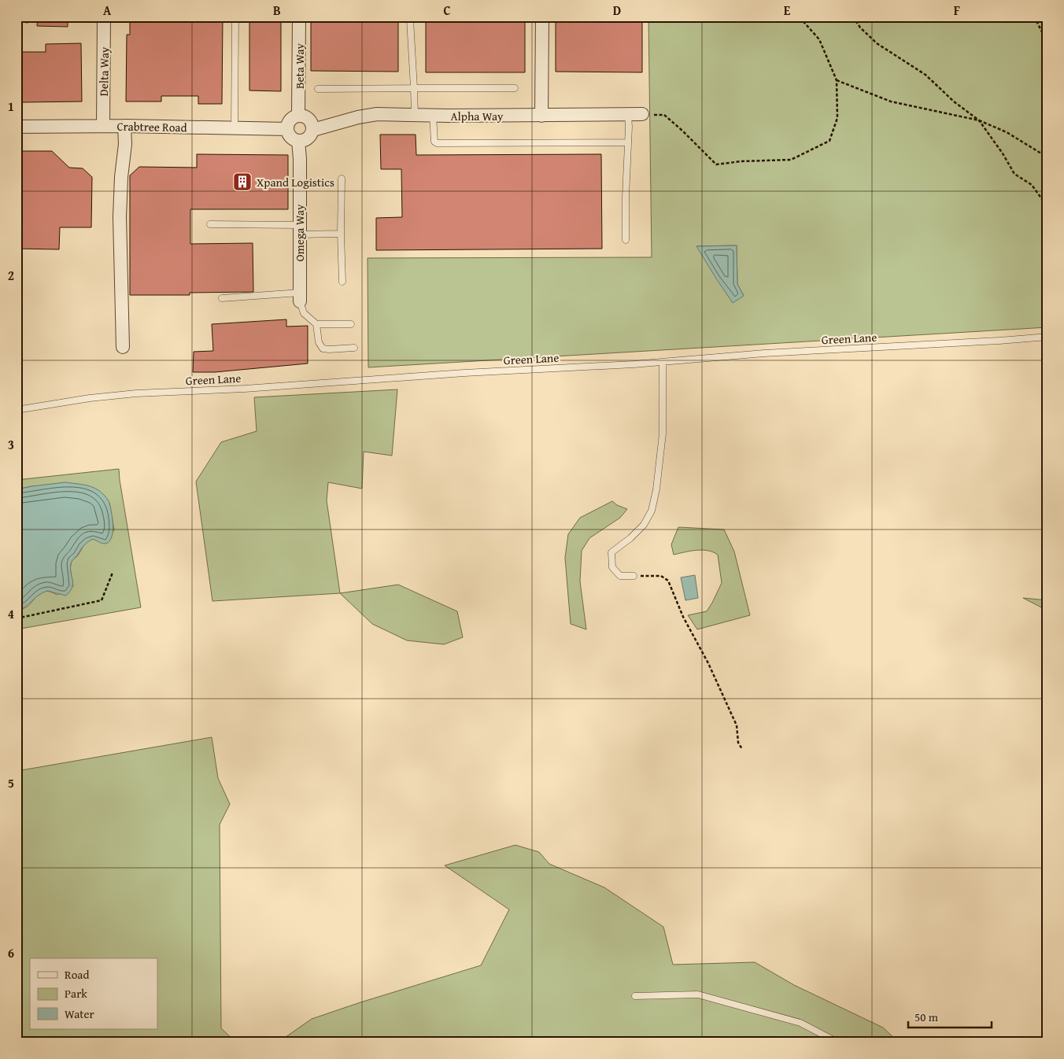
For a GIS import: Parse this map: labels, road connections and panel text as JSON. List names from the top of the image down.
{
  "streets": {
    "street": [
      "Beta Way",
      "Delta Way",
      "Alpha Way",
      "Crabtree Road",
      "Omega Way"
    ],
    "lane": ["Green Lane"]
  },
  "crossings": [
    ["Beta Way", "Alpha Way"],
    ["Beta Way", "Crabtree Road"],
    ["Beta Way", "Omega Way"],
    ["Delta Way", "Crabtree Road"],
    ["Alpha Way", "Crabtree Road"],
    ["Alpha Way", "Omega Way"],
    ["Crabtree Road", "Omega Way"]
  ],
  "places": {
    "building": ["Xpand Logistics"]
  },
  "legend": ["Road", "Park", "Water"],
  "scale_bar": "50 m",
  "grid": {
    "columns": [
      "A",
      "B",
      "C",
      "D",
      "E",
      "F"
    ],
    "rows": [
      "1",
      "2",
      "3",
      "4",
      "5",
      "6"
    ]
  }
}
